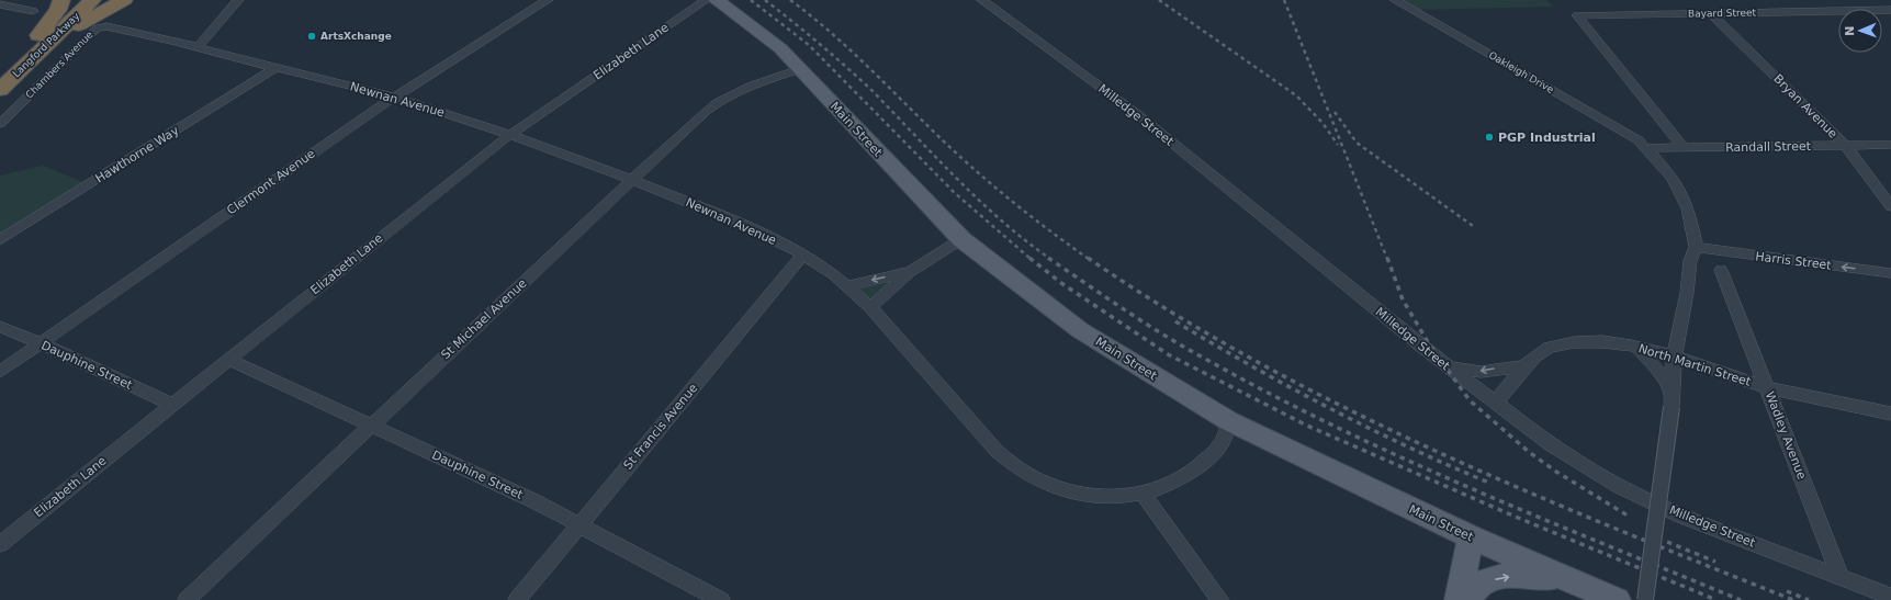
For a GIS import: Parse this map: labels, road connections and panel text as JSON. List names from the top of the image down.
{
  "streets": {
    "highway": ["Langford Parkway"],
    "main road": ["Main Street"],
    "street": [
      "Bayard Street",
      "Elizabeth Lane",
      "Chambers Avenue",
      "Oakleigh Drive",
      "Newnan Avenue",
      "Bryan Avenue",
      "Milledge Street",
      "Randall Street",
      "Hawthorne Way",
      "Clermont Avenue",
      "Harris Street",
      "St Michael Avenue",
      "Dauphine Street",
      "North Martin Street",
      "St Francis Avenue",
      "Wadley Avenue"
    ]
  },
  "crossings": [
    ["Bayard Street", "Bryan Avenue"],
    ["Bayard Street", "Randall Street"],
    ["Elizabeth Lane", "Newnan Avenue"],
    ["Elizabeth Lane", "Dauphine Street"],
    ["Chambers Avenue", "Newnan Avenue"],
    ["Oakleigh Drive", "Randall Street"],
    ["Newnan Avenue", "Main Street"],
    ["Newnan Avenue", "Hawthorne Way"],
    ["Newnan Avenue", "Clermont Avenue"],
    ["Newnan Avenue", "St Michael Avenue"],
    ["Newnan Avenue", "St Francis Avenue"],
    ["Bryan Avenue", "Randall Street"],
    ["Milledge Street", "North Martin Street"],
    ["Milledge Street", "Wadley Avenue"],
    ["Main Street", "St Michael Avenue"],
    ["Clermont Avenue", "Dauphine Street"],
    ["St Michael Avenue", "Dauphine Street"],
    ["Dauphine Street", "St Francis Avenue"],
    ["North Martin Street", "Wadley Avenue"]
  ],
  "one_way": ["Harris Street"],
  "places": ["ArtsXchange", "PGP Industrial"],
  "north": "left"
}
